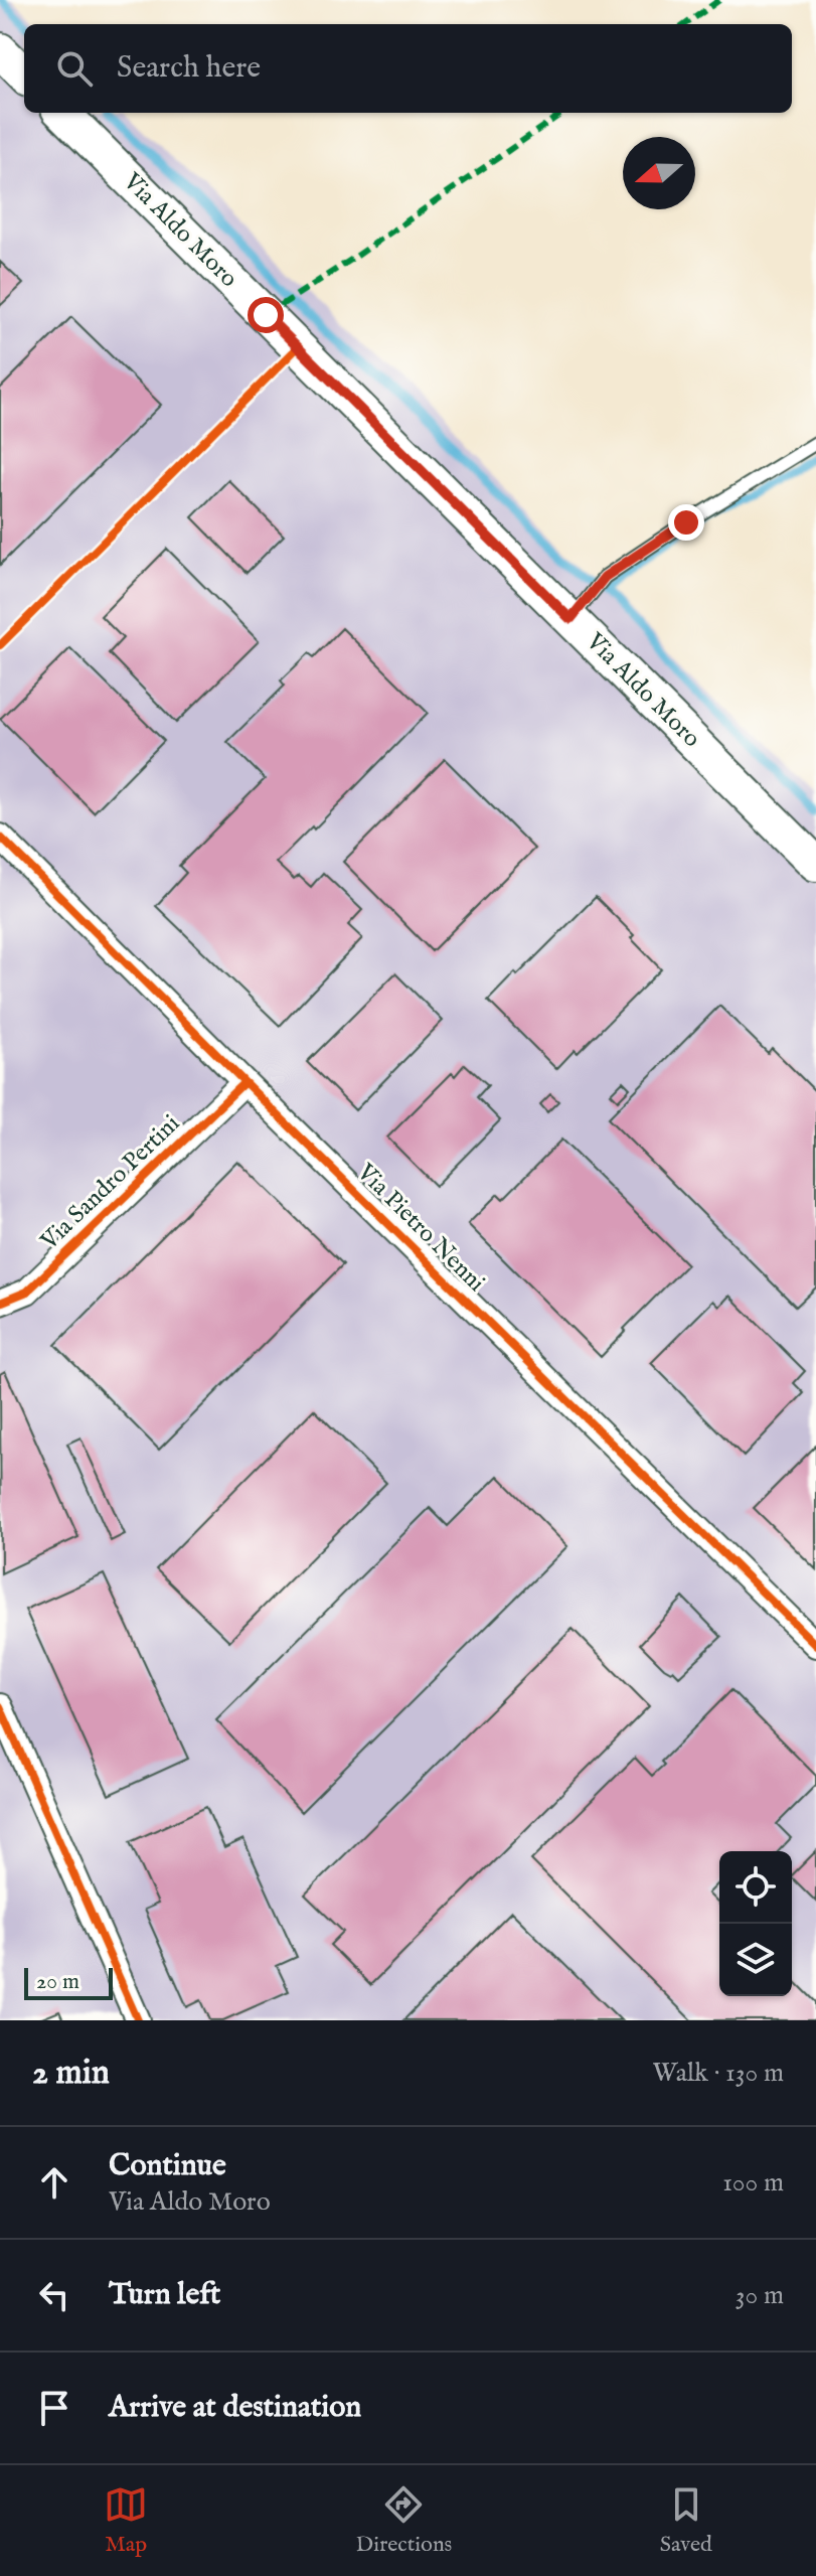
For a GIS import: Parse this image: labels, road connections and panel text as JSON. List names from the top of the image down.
{
  "streets": {
    "main road": ["Via Aldo Moro"],
    "street": ["Via Sandro Pertini", "Via Pietro Nenni"]
  },
  "crossings": [
    ["Via Sandro Pertini", "Via Pietro Nenni"]
  ],
  "scale_bar": "20 m",
  "north": "left",
  "page": {
    "search": "Search here",
    "scale": "20 m",
    "heading": ["2 min", "Walk · 130 m"],
    "list": [
      ["Continue", "Via Aldo Moro", "100 m"],
      ["Turn left", "30 m"],
      "Arrive at destination"
    ],
    "nav": ["Map", "Directions", "Saved"]
  }
}
